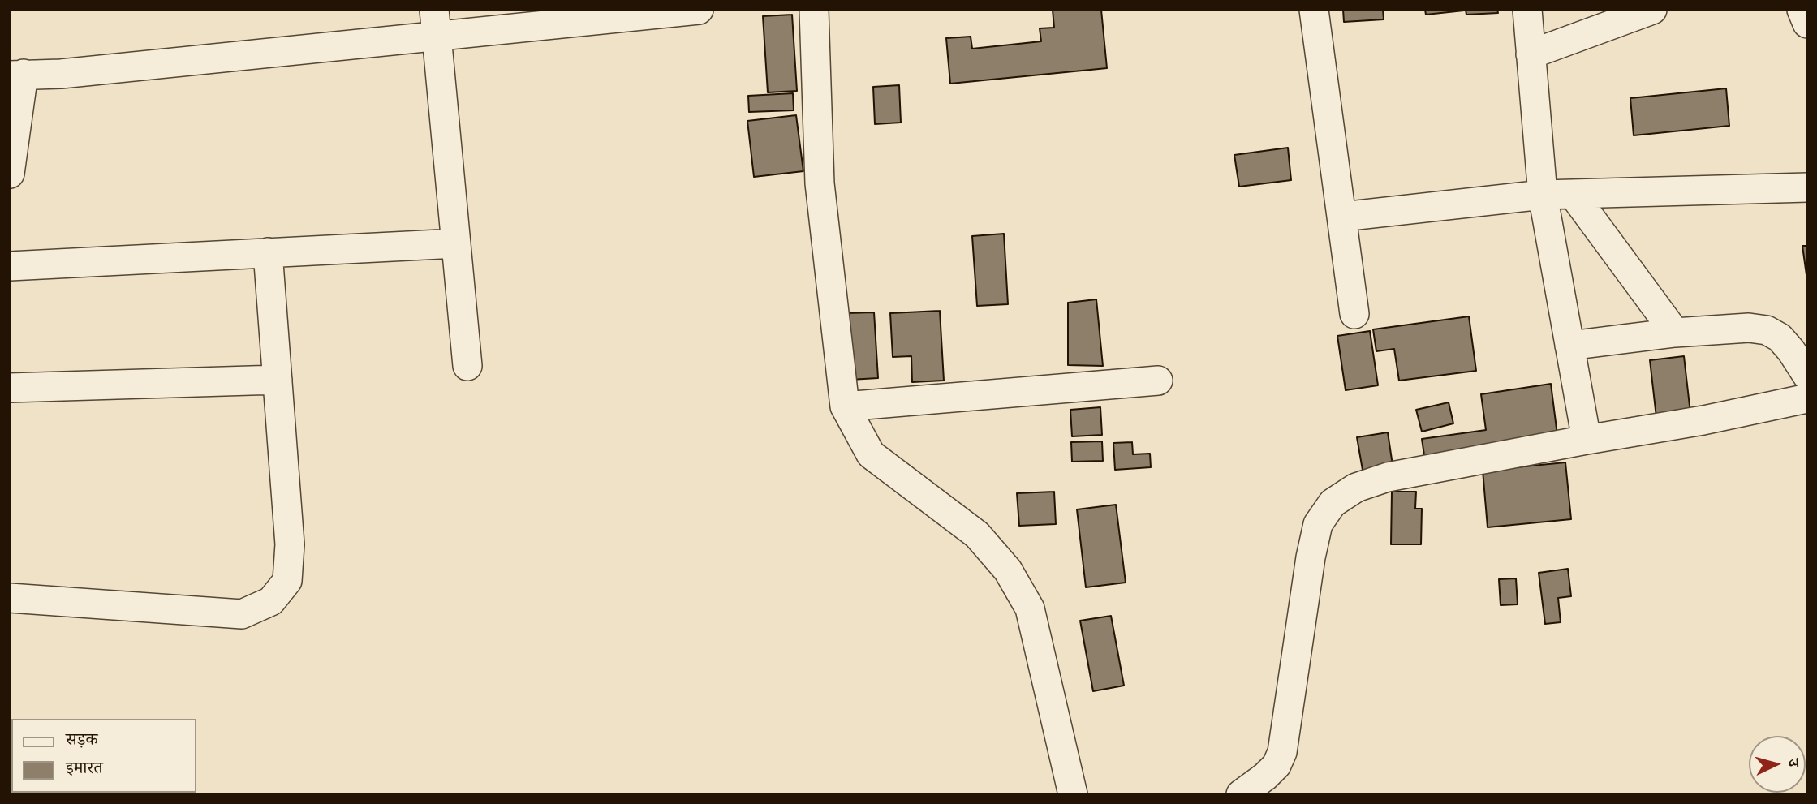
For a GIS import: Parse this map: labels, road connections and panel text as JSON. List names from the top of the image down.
{
  "legend": ["सड़क", "इमारत"],
  "north": "right"
}
